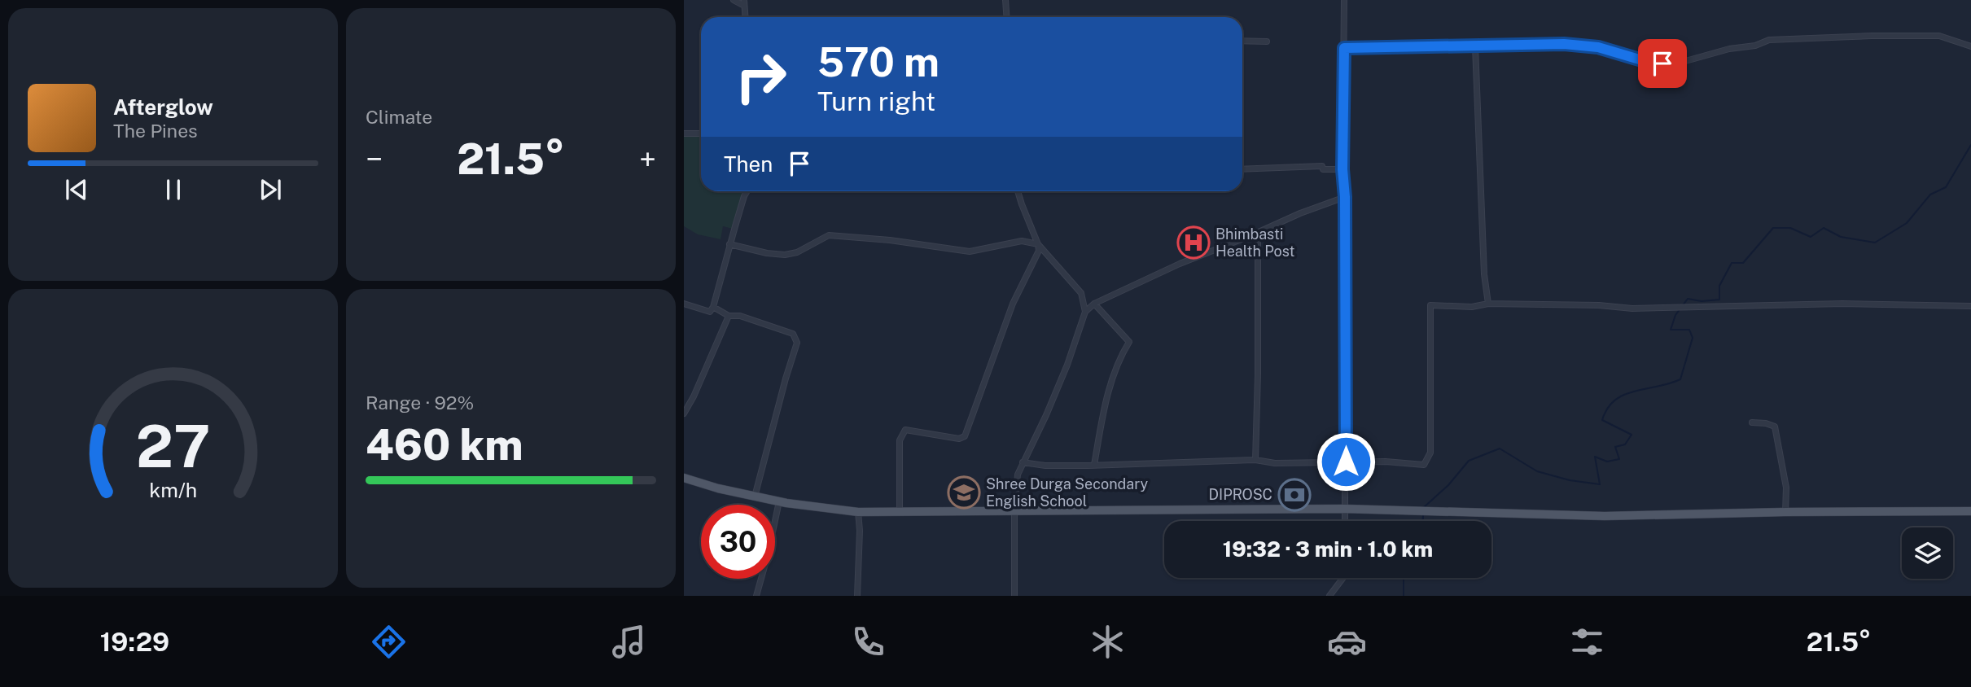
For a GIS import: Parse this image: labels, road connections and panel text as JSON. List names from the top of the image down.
{
  "places": {
    "hospital": ["Bhimbasti Health Post"],
    "school or university": ["Shree Durga Secondary English School"],
    "bank": ["DIPROSC"]
  },
  "page": {
    "tile": [
      "Climate",
      ["Range · 92%", "460 km"]
    ],
    "turn": ["570 m", "Turn right"],
    "song": ["Afterglow", "The Pines"],
    "heat": ["−", "21.5°", "+"],
    "then": "Then",
    "limit": "30",
    "trip": "19:32 · 3 min · 1.0 km",
    "tabs": ["19:29", "21.5°"],
    "gauge": ["27", "km/h"]
  }
}
